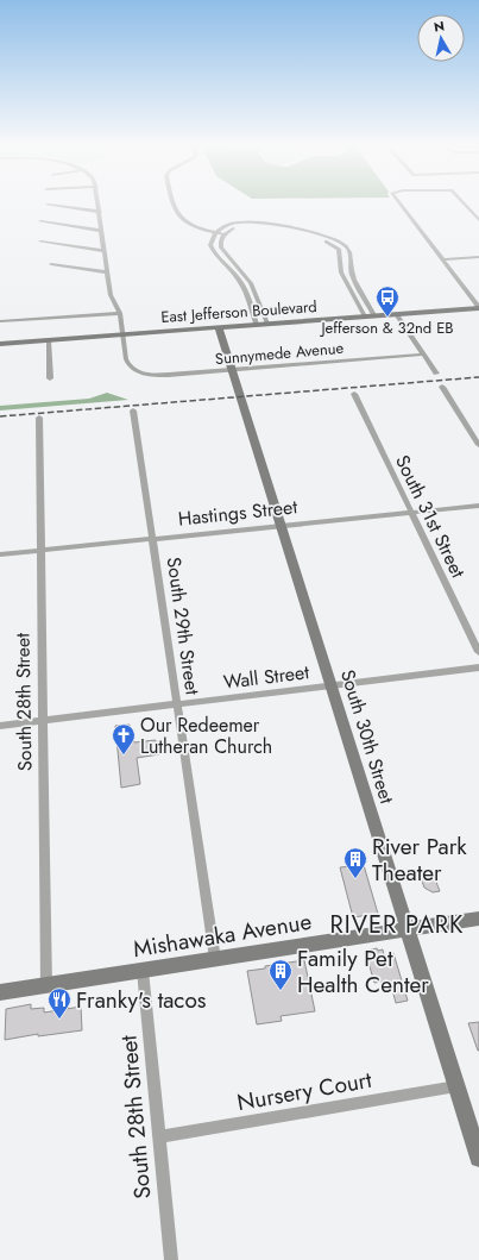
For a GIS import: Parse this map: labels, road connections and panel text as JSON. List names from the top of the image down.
{
  "streets": {
    "street": [
      "East Jefferson Boulevard",
      "Sunnymede Avenue",
      "Hastings Street",
      "South 31st Street",
      "South 29th Street",
      "Wall Street",
      "South 28th Street",
      "South 30th Street",
      "Mishawaka Avenue",
      "Nursery Court"
    ]
  },
  "crossings": [
    ["East Jefferson Boulevard", "Sunnymede Avenue"],
    ["East Jefferson Boulevard", "South 30th Street"],
    ["Sunnymede Avenue", "South 30th Street"],
    ["Hastings Street", "South 31st Street"],
    ["Hastings Street", "South 29th Street"],
    ["Hastings Street", "South 28th Street"],
    ["Hastings Street", "South 30th Street"],
    ["South 29th Street", "Wall Street"],
    ["South 29th Street", "Mishawaka Avenue"],
    ["Wall Street", "South 28th Street"],
    ["Wall Street", "South 30th Street"],
    ["South 28th Street", "Mishawaka Avenue"],
    ["South 28th Street", "Nursery Court"],
    ["South 30th Street", "Mishawaka Avenue"],
    ["South 30th Street", "Nursery Court"]
  ],
  "districts": ["RIVER PARK"],
  "places": {
    "bus stop": ["Jefferson & 32nd EB"],
    "church": ["Our Redeemer Lutheran Church"],
    "building": ["River Park Theater", "Family Pet Health Center"],
    "restaurant": ["Franky's tacos"]
  },
  "north": "top"
}
